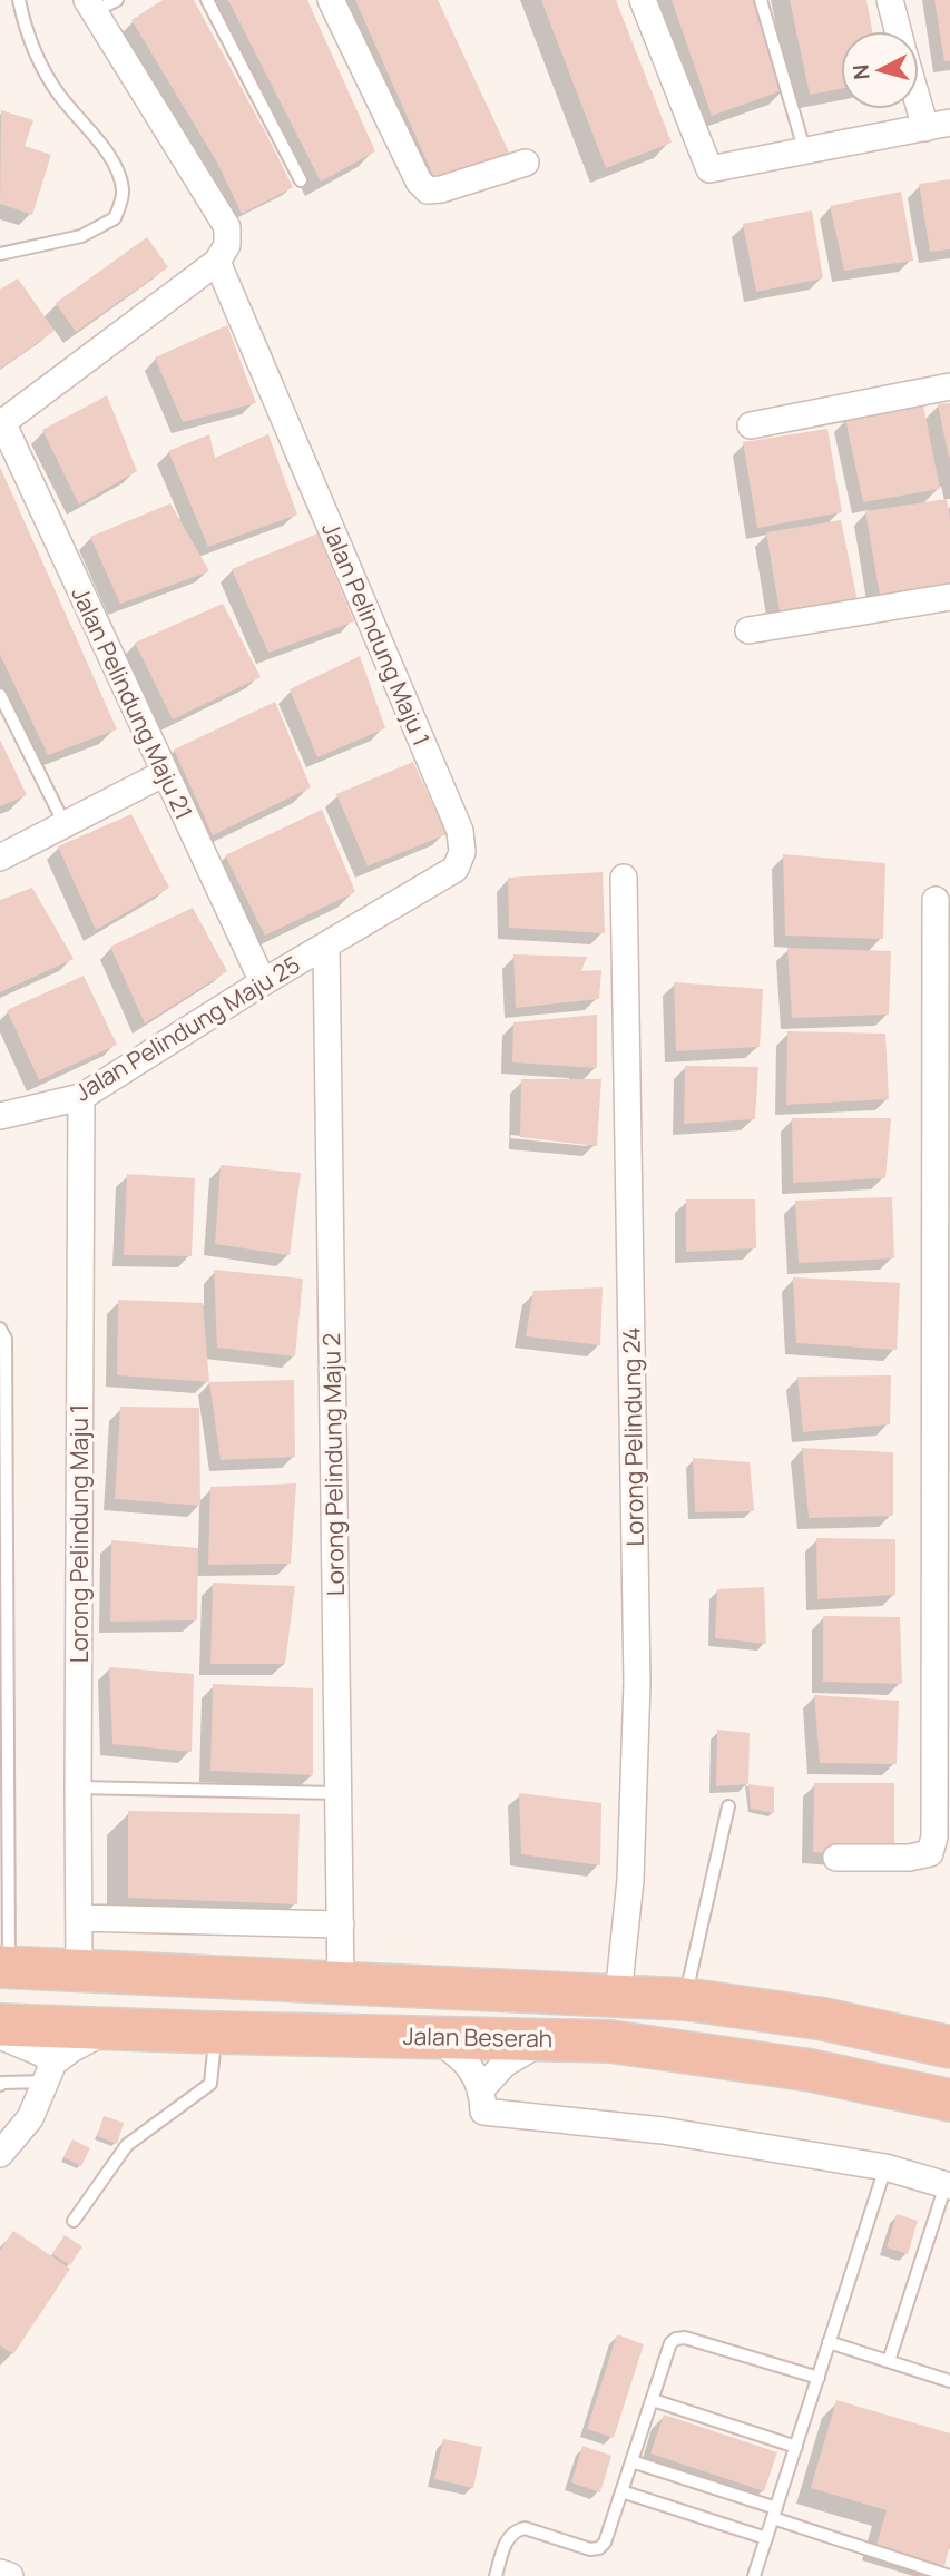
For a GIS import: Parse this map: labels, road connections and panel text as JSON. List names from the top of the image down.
{
  "streets": {
    "highway": ["Jalan Beserah"],
    "street": [
      "Jalan Pelindung Maju 1",
      "Jalan Pelindung Maju 21",
      "Jalan Pelindung Maju 25",
      "Lorong Pelindung 24",
      "Lorong Pelindung Maju 2",
      "Lorong Pelindung Maju 1"
    ]
  },
  "crossings": [
    ["Jalan Pelindung Maju 1", "Jalan Pelindung Maju 25"],
    ["Jalan Pelindung Maju 1", "Lorong Pelindung Maju 2"],
    ["Jalan Pelindung Maju 21", "Jalan Pelindung Maju 25"],
    ["Jalan Pelindung Maju 25", "Lorong Pelindung Maju 2"],
    ["Jalan Pelindung Maju 25", "Lorong Pelindung Maju 1"],
    ["Lorong Pelindung 24", "Jalan Beserah"],
    ["Lorong Pelindung Maju 2", "Jalan Beserah"],
    ["Lorong Pelindung Maju 1", "Jalan Beserah"]
  ],
  "north": "left"
}
